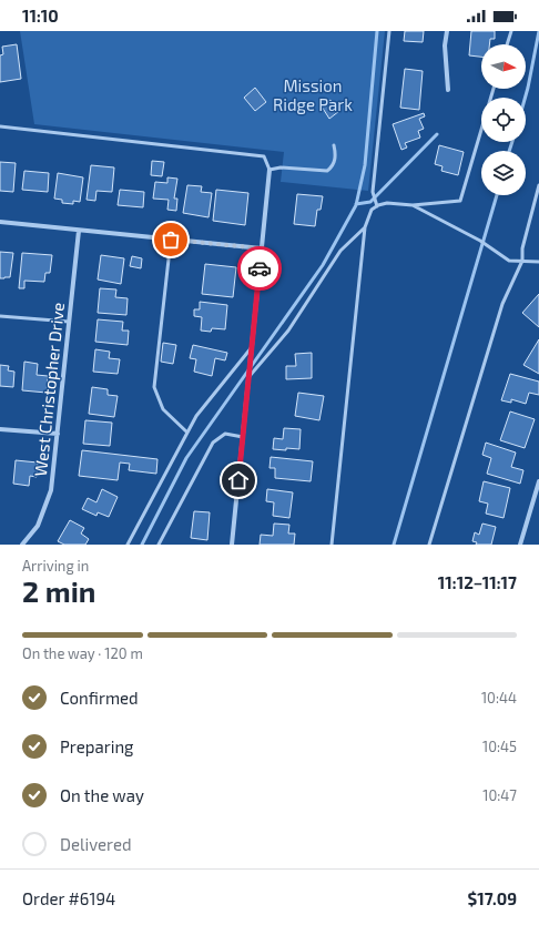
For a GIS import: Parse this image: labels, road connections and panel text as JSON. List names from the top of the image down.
{
  "streets": {
    "street": ["West Christopher Drive"]
  },
  "parks": ["Mission Ridge Park"],
  "north": "right",
  "page": {
    "status": "11:10",
    "heading": ["2 min", "Arriving in", "11:12–11:17"],
    "panel": ["Order #6194", "$17.09"],
    "bar": "On the way · 120 m",
    "list": [
      ["Confirmed", "10:44"],
      ["Preparing", "10:45"],
      ["On the way", "10:47"],
      "Delivered"
    ]
  }
}
